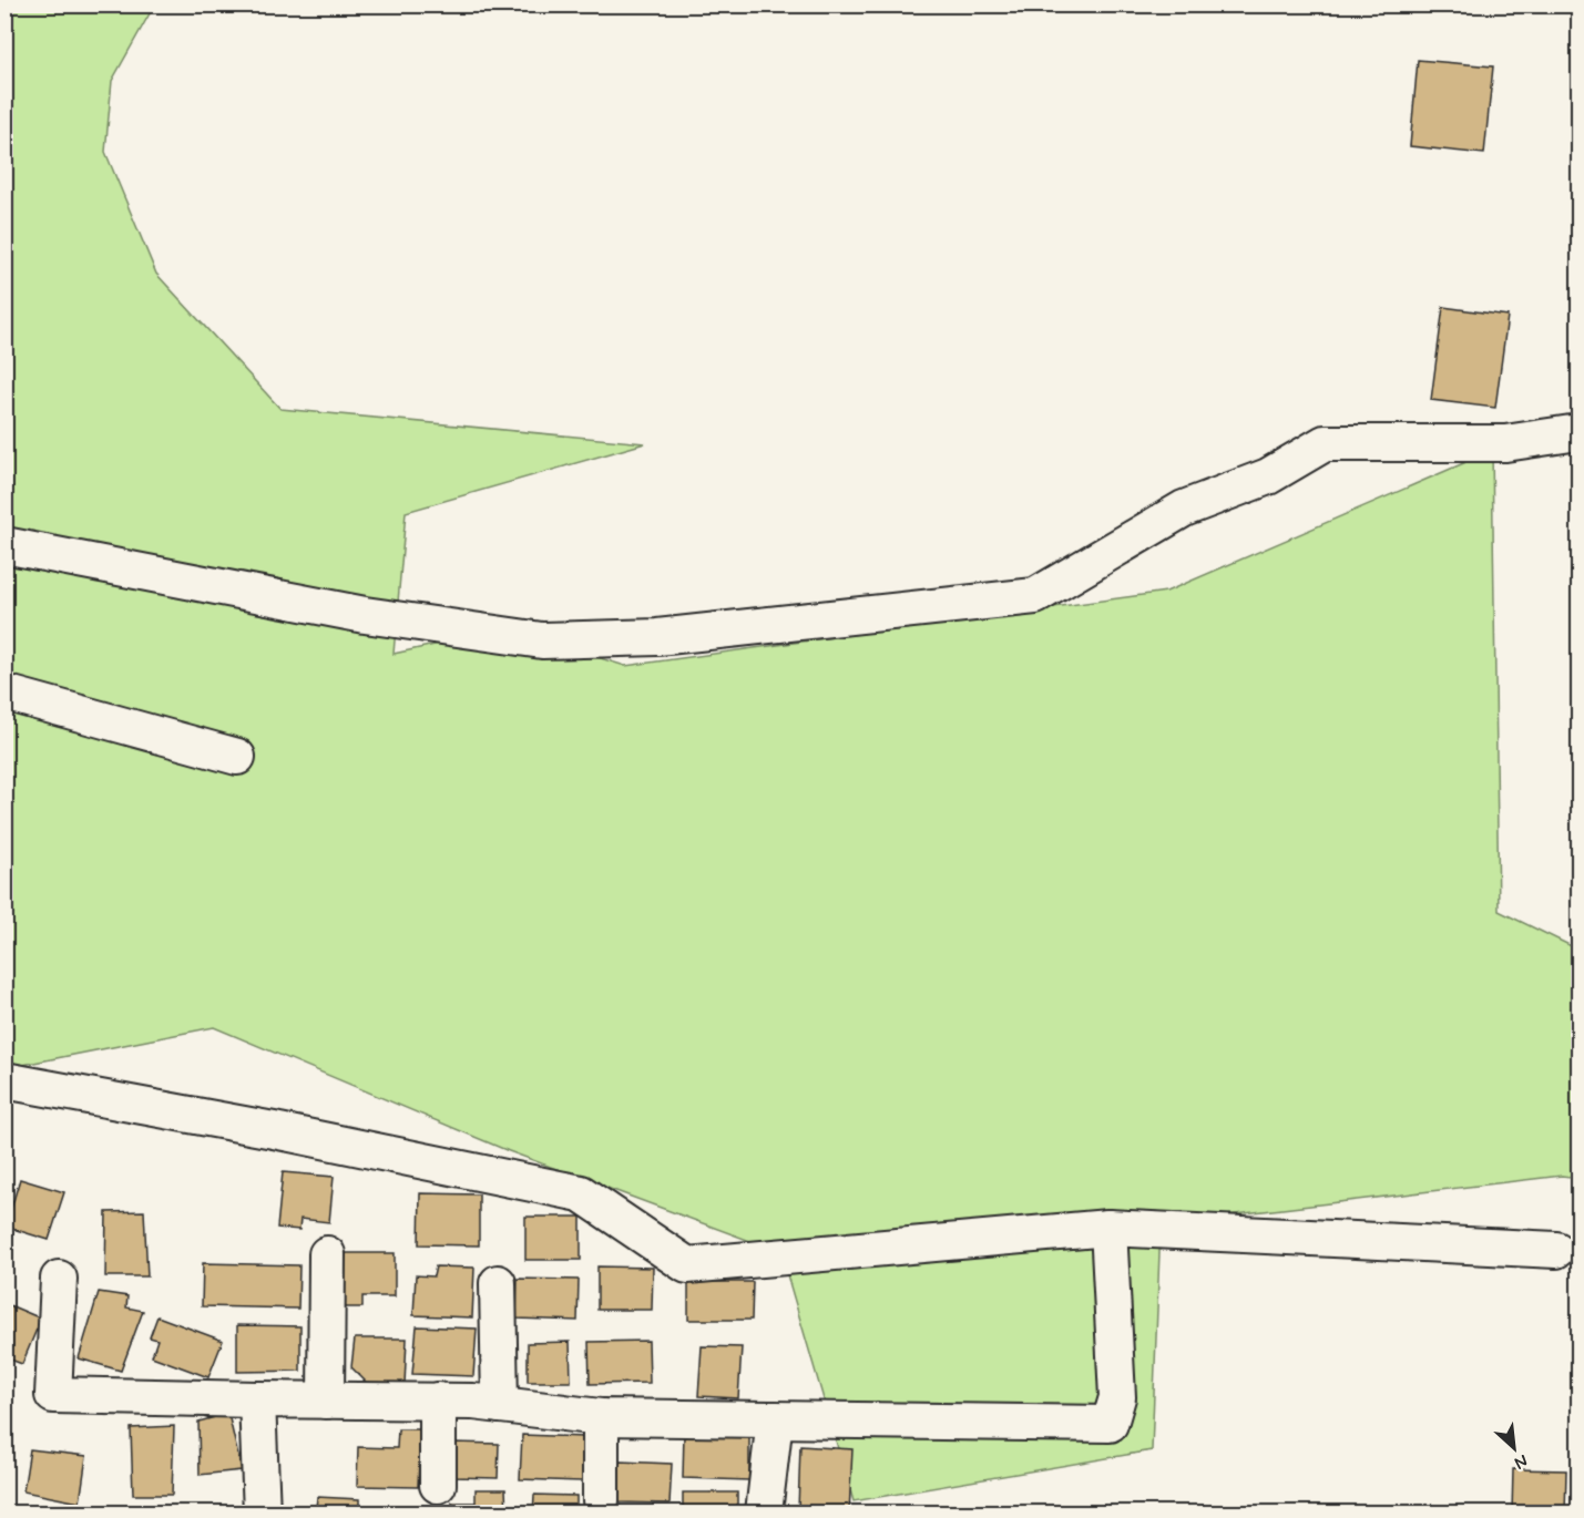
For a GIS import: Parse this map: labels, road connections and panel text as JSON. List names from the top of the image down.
{
  "north": "bottom right"
}
